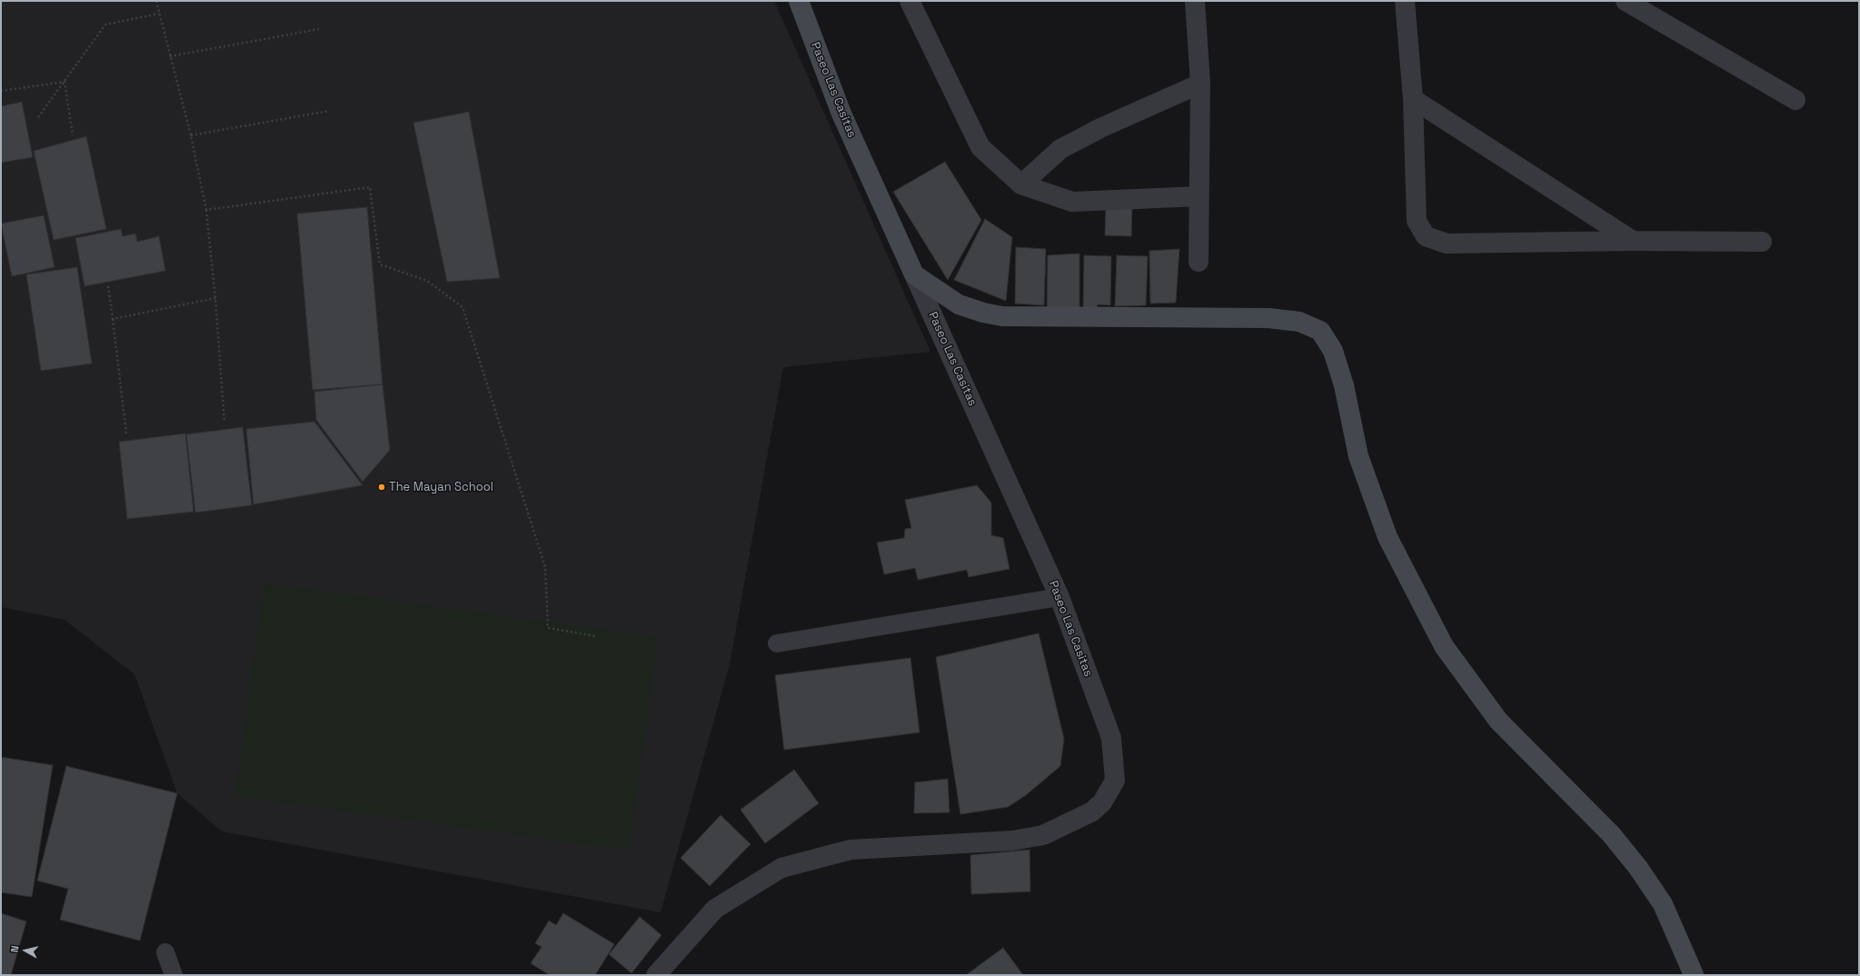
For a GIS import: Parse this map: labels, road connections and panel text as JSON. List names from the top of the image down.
{
  "streets": {
    "street": ["Paseo Las Casitas"]
  },
  "places": ["The Mayan School"],
  "north": "left"
}
